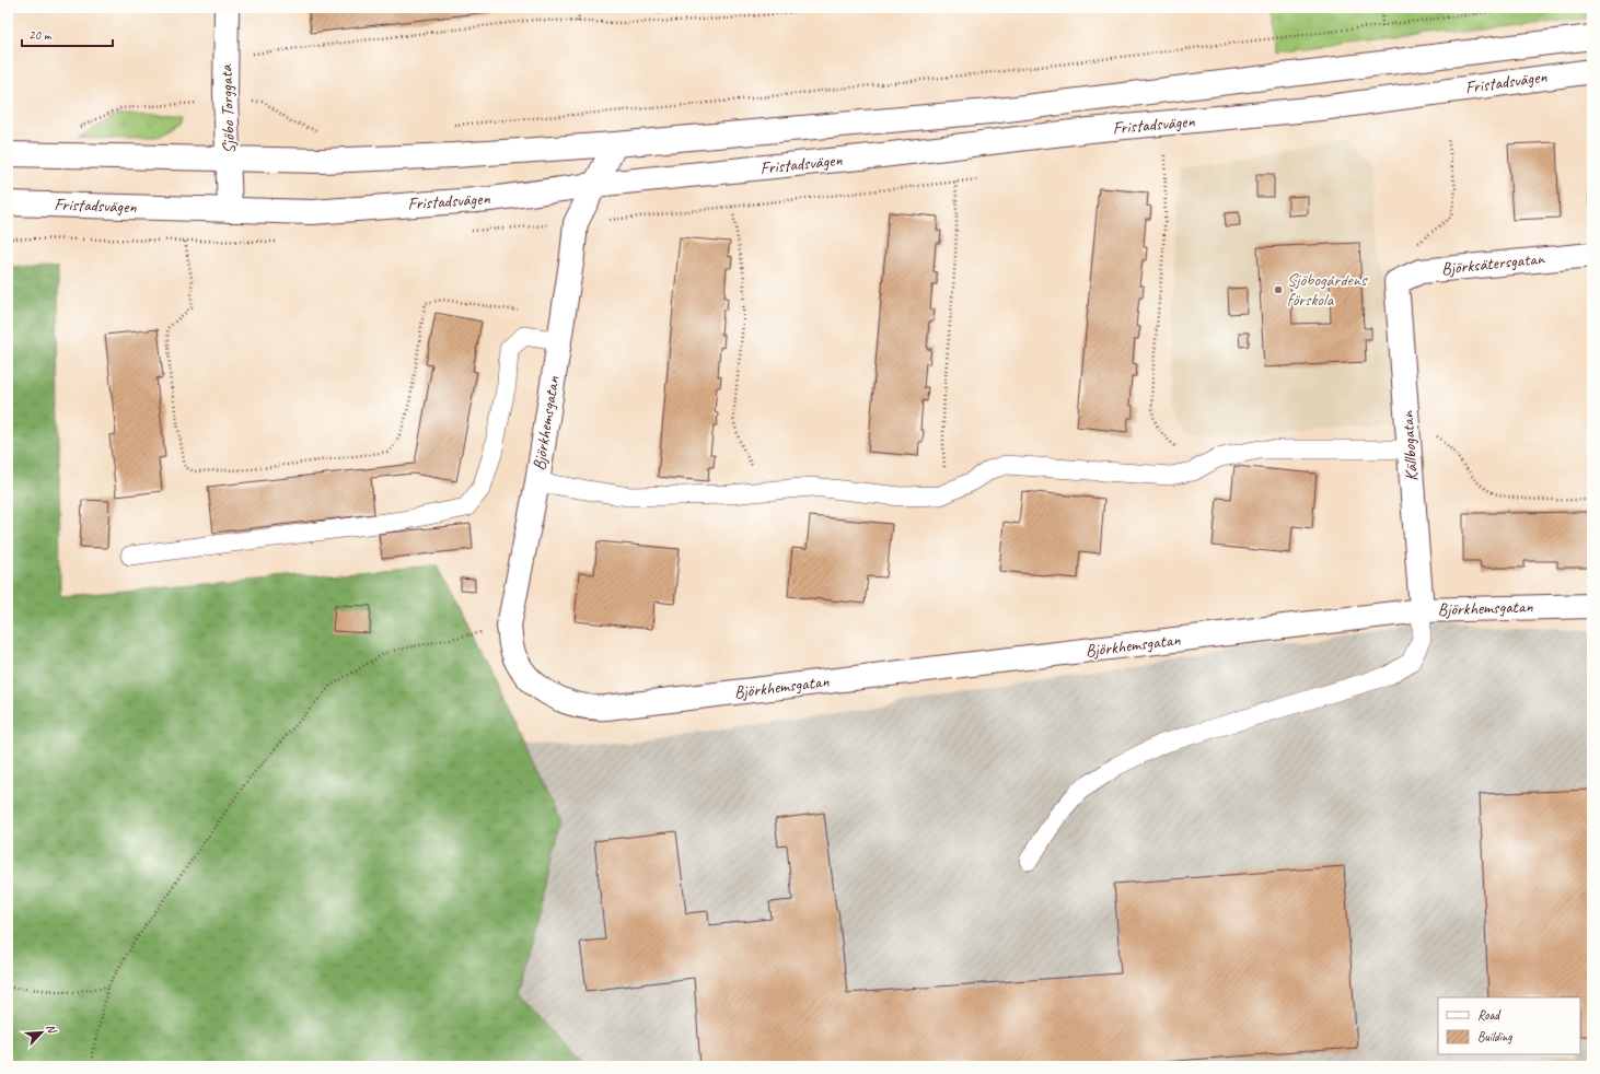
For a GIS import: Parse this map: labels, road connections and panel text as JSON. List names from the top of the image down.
{
  "streets": {
    "street": [
      "Fristadsvägen",
      "Sjöbo Torggata",
      "Björksätersgatan",
      "Björkhemsgatan",
      "Källbogatan"
    ]
  },
  "crossings": [
    ["Fristadsvägen", "Sjöbo Torggata"],
    ["Fristadsvägen", "Björkhemsgatan"],
    ["Björksätersgatan", "Källbogatan"],
    ["Björkhemsgatan", "Källbogatan"]
  ],
  "places": ["Sjöbogårdens förskola"],
  "legend": ["Road", "Building"],
  "scale_bar": "20 m",
  "north": "top right"
}
